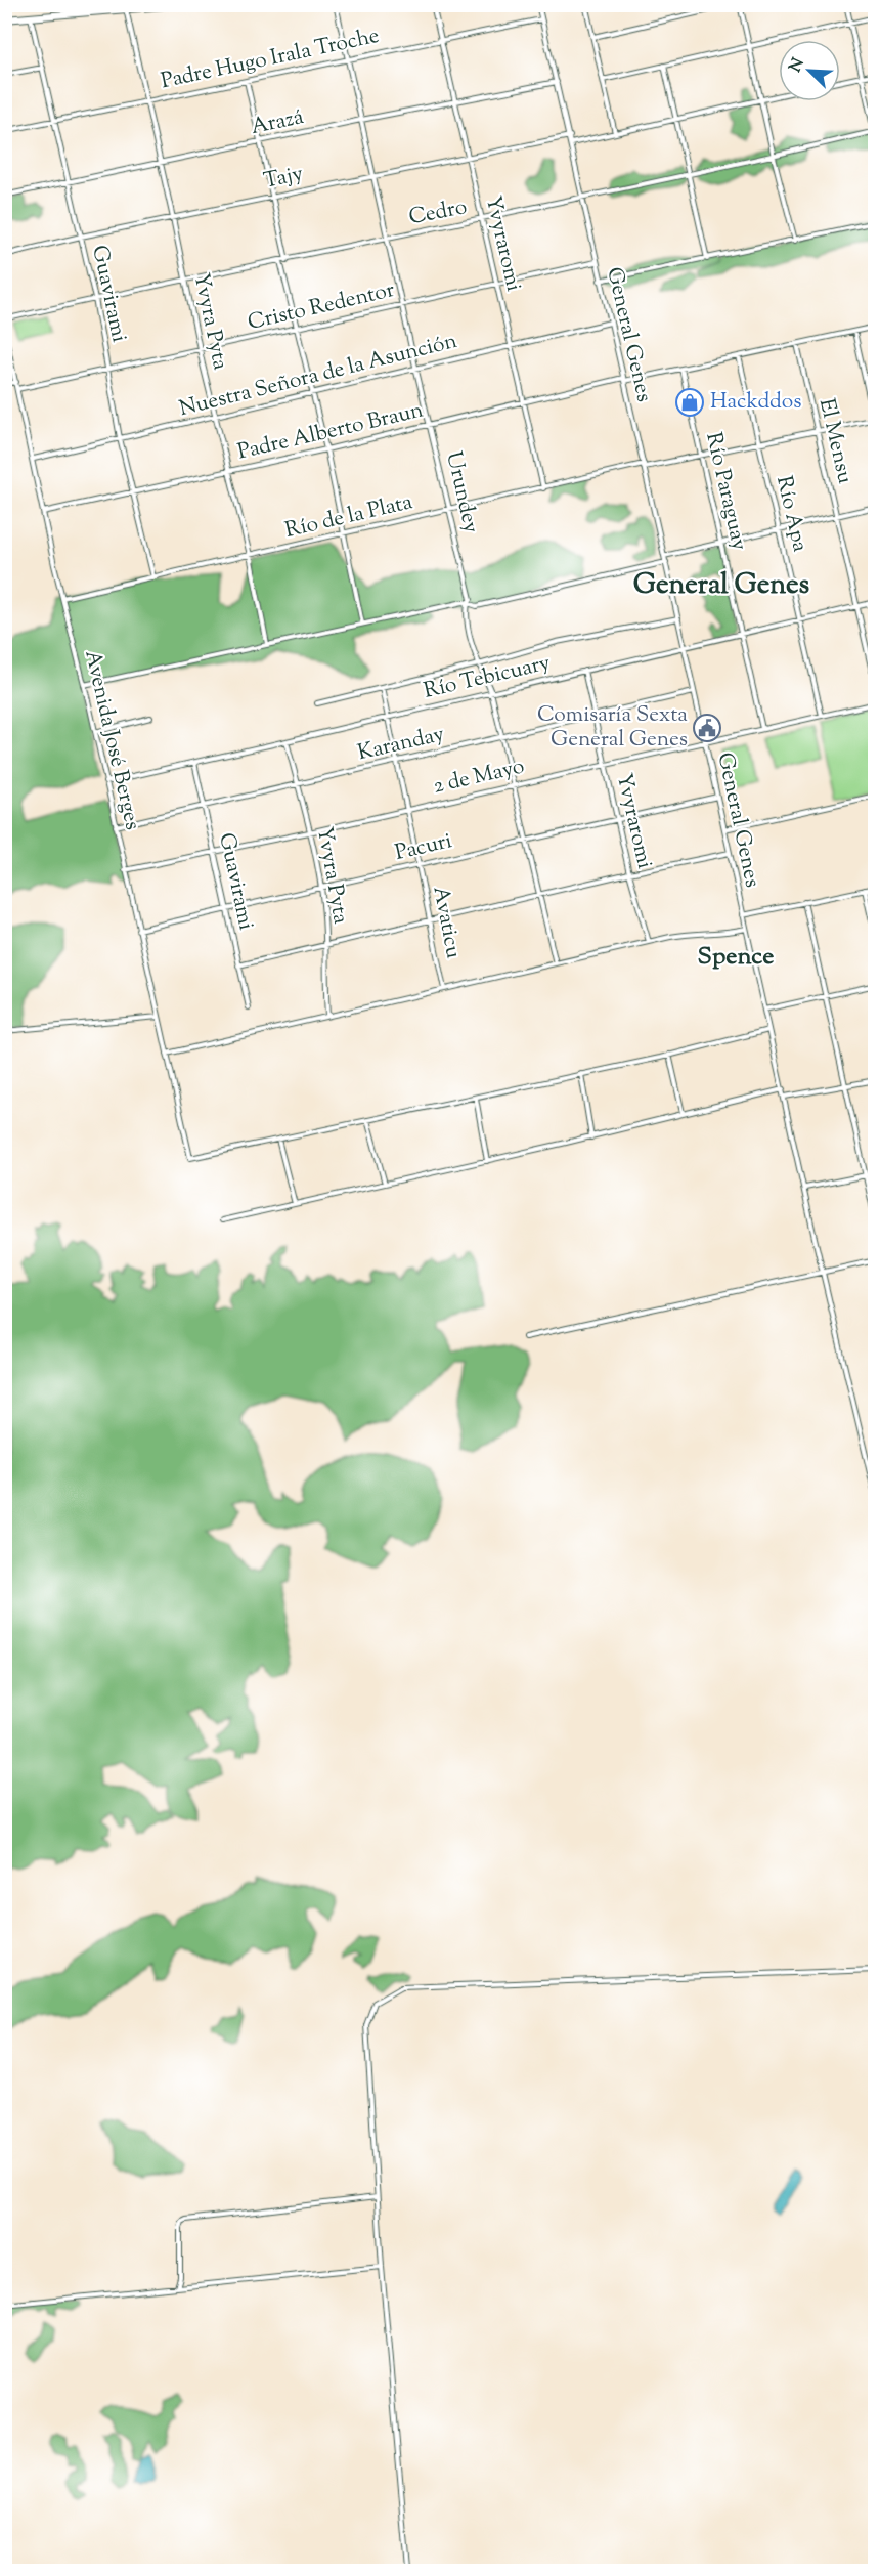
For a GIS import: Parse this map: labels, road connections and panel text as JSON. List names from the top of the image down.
{
  "streets": {
    "street": [
      "Padre Hugo Irala Troche",
      "Arazá",
      "Tajy",
      "Cedro",
      "Yvyraromi",
      "Guavirami",
      "Cristo Redentor",
      "Yvyra Pyta",
      "General Genes",
      "Nuestra Señora de la Asunción",
      "Padre Alberto Braun",
      "El Mensu",
      "Río Paraguay",
      "Urundey",
      "Río Apa",
      "Río de la Plata",
      "Río Tebicuary",
      "Avenida José Berges",
      "Karanday",
      "2 de Mayo",
      "Pacuri",
      "Avaticu"
    ]
  },
  "crossings": [
    ["Padre Hugo Irala Troche", "Yvyraromi"],
    ["Padre Hugo Irala Troche", "Guavirami"],
    ["Padre Hugo Irala Troche", "Yvyra Pyta"],
    ["Padre Hugo Irala Troche", "General Genes"],
    ["Padre Hugo Irala Troche", "Urundey"],
    ["Arazá", "Yvyraromi"],
    ["Arazá", "Guavirami"],
    ["Arazá", "Yvyra Pyta"],
    ["Arazá", "General Genes"],
    ["Arazá", "Urundey"],
    ["Tajy", "Yvyraromi"],
    ["Tajy", "Guavirami"],
    ["Tajy", "Yvyra Pyta"],
    ["Tajy", "General Genes"],
    ["Tajy", "Urundey"],
    ["Cedro", "Yvyraromi"],
    ["Cedro", "Guavirami"],
    ["Cedro", "Yvyra Pyta"],
    ["Cedro", "General Genes"],
    ["Cedro", "Urundey"],
    ["Yvyraromi", "Cristo Redentor"],
    ["Yvyraromi", "Nuestra Señora de la Asunción"],
    ["Yvyraromi", "Padre Alberto Braun"],
    ["Yvyraromi", "Río de la Plata"],
    ["Yvyraromi", "Río Tebicuary"],
    ["Yvyraromi", "Karanday"],
    ["Yvyraromi", "2 de Mayo"],
    ["Yvyraromi", "Pacuri"],
    ["Guavirami", "Cristo Redentor"],
    ["Guavirami", "Nuestra Señora de la Asunción"],
    ["Guavirami", "Padre Alberto Braun"],
    ["Guavirami", "Río de la Plata"],
    ["Guavirami", "Río Tebicuary"],
    ["Guavirami", "Karanday"],
    ["Guavirami", "2 de Mayo"],
    ["Guavirami", "Pacuri"],
    ["Cristo Redentor", "Yvyra Pyta"],
    ["Cristo Redentor", "General Genes"],
    ["Cristo Redentor", "Urundey"],
    ["Cristo Redentor", "Avenida José Berges"],
    ["Yvyra Pyta", "Nuestra Señora de la Asunción"],
    ["Yvyra Pyta", "Padre Alberto Braun"],
    ["Yvyra Pyta", "Río de la Plata"],
    ["Yvyra Pyta", "Río Tebicuary"],
    ["Yvyra Pyta", "Karanday"],
    ["Yvyra Pyta", "2 de Mayo"],
    ["Yvyra Pyta", "Pacuri"],
    ["General Genes", "Nuestra Señora de la Asunción"],
    ["General Genes", "Padre Alberto Braun"],
    ["General Genes", "Río de la Plata"],
    ["General Genes", "Río Tebicuary"],
    ["General Genes", "Karanday"],
    ["General Genes", "2 de Mayo"],
    ["General Genes", "Pacuri"],
    ["Nuestra Señora de la Asunción", "Urundey"],
    ["Nuestra Señora de la Asunción", "Avenida José Berges"],
    ["Padre Alberto Braun", "El Mensu"],
    ["Padre Alberto Braun", "Río Paraguay"],
    ["Padre Alberto Braun", "Urundey"],
    ["Padre Alberto Braun", "Río Apa"],
    ["Padre Alberto Braun", "Avenida José Berges"],
    ["El Mensu", "Río de la Plata"],
    ["El Mensu", "Río Tebicuary"],
    ["Río Paraguay", "Río de la Plata"],
    ["Río Paraguay", "Río Tebicuary"],
    ["Río Paraguay", "2 de Mayo"],
    ["Urundey", "Río de la Plata"],
    ["Río Apa", "Río de la Plata"],
    ["Río Apa", "Río Tebicuary"],
    ["Río Apa", "2 de Mayo"],
    ["Río de la Plata", "Avenida José Berges"],
    ["Río Tebicuary", "Avenida José Berges"],
    ["Río Tebicuary", "Avaticu"],
    ["Avenida José Berges", "Karanday"],
    ["Avenida José Berges", "2 de Mayo"],
    ["Avenida José Berges", "Pacuri"],
    ["Karanday", "Avaticu"],
    ["2 de Mayo", "Avaticu"],
    ["Pacuri", "Avaticu"]
  ],
  "districts": ["General Genes", "Spence"],
  "places": {
    "shop": ["Hackddos"],
    "public building": ["Comisaría Sexta General Genes"]
  },
  "north": "top left"
}
